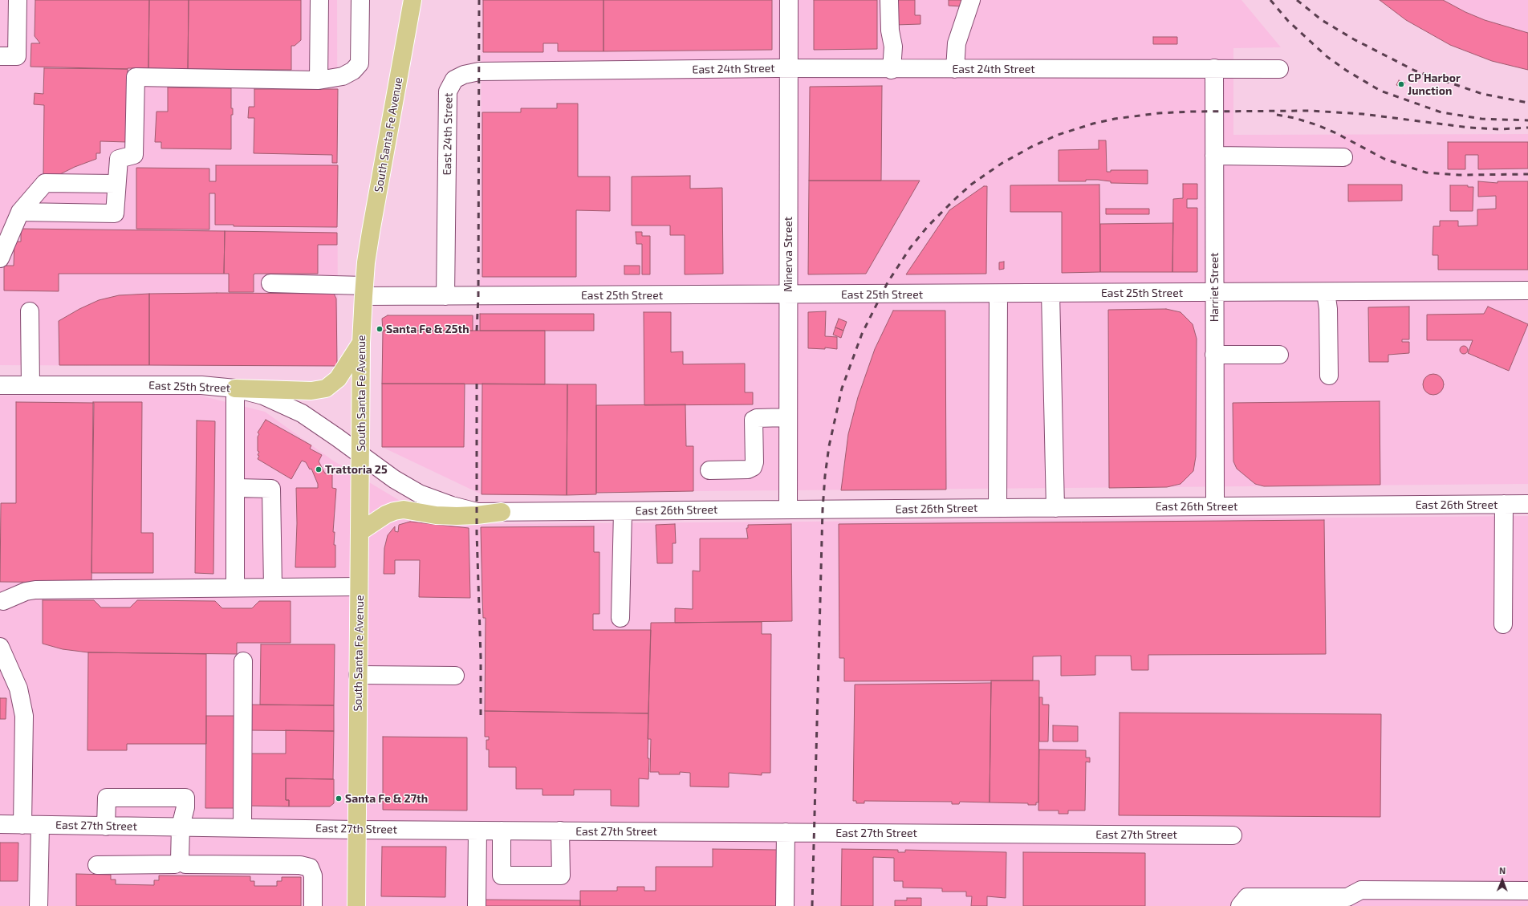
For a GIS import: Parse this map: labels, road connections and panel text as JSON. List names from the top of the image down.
{
  "streets": {
    "main road": ["South Santa Fe Avenue"],
    "street": [
      "East 24th Street",
      "Minerva Street",
      "Harriet Street",
      "East 25th Street",
      "East 26th Street",
      "East 27th Street"
    ]
  },
  "crossings": [
    ["East 24th Street", "Minerva Street"],
    ["East 24th Street", "Harriet Street"],
    ["East 24th Street", "East 25th Street"],
    ["South Santa Fe Avenue", "East 25th Street"],
    ["South Santa Fe Avenue", "East 26th Street"],
    ["South Santa Fe Avenue", "East 27th Street"],
    ["Minerva Street", "East 25th Street"],
    ["Minerva Street", "East 26th Street"],
    ["Harriet Street", "East 25th Street"],
    ["Harriet Street", "East 26th Street"],
    ["East 25th Street", "East 26th Street"]
  ],
  "places": [
    "CP Harbor Junction",
    "Santa Fe & 25th",
    "Trattoria 25",
    "Santa Fe & 27th"
  ],
  "north": "top"
}
